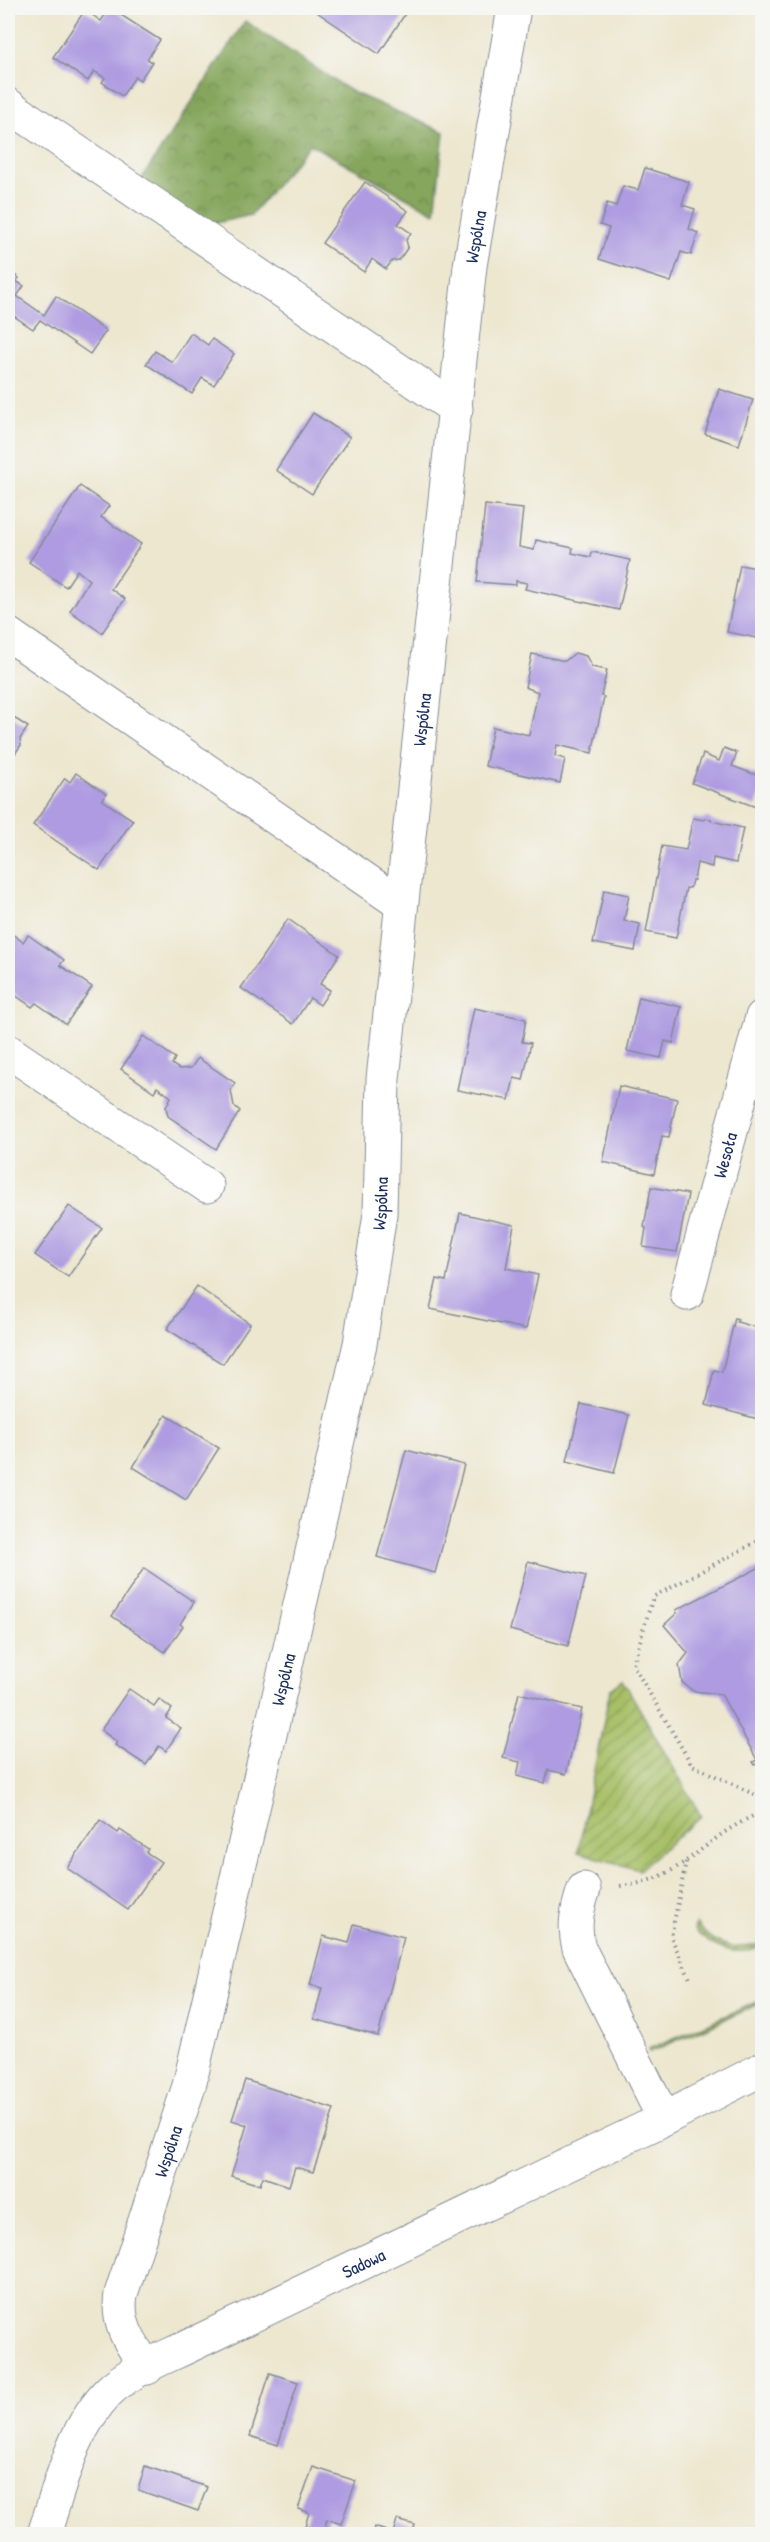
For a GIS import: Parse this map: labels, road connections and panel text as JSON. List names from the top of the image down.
{
  "streets": {
    "street": ["Wspólna", "Wesoła", "Sadowa"]
  },
  "crossings": [
    ["Wspólna", "Sadowa"]
  ]
}
